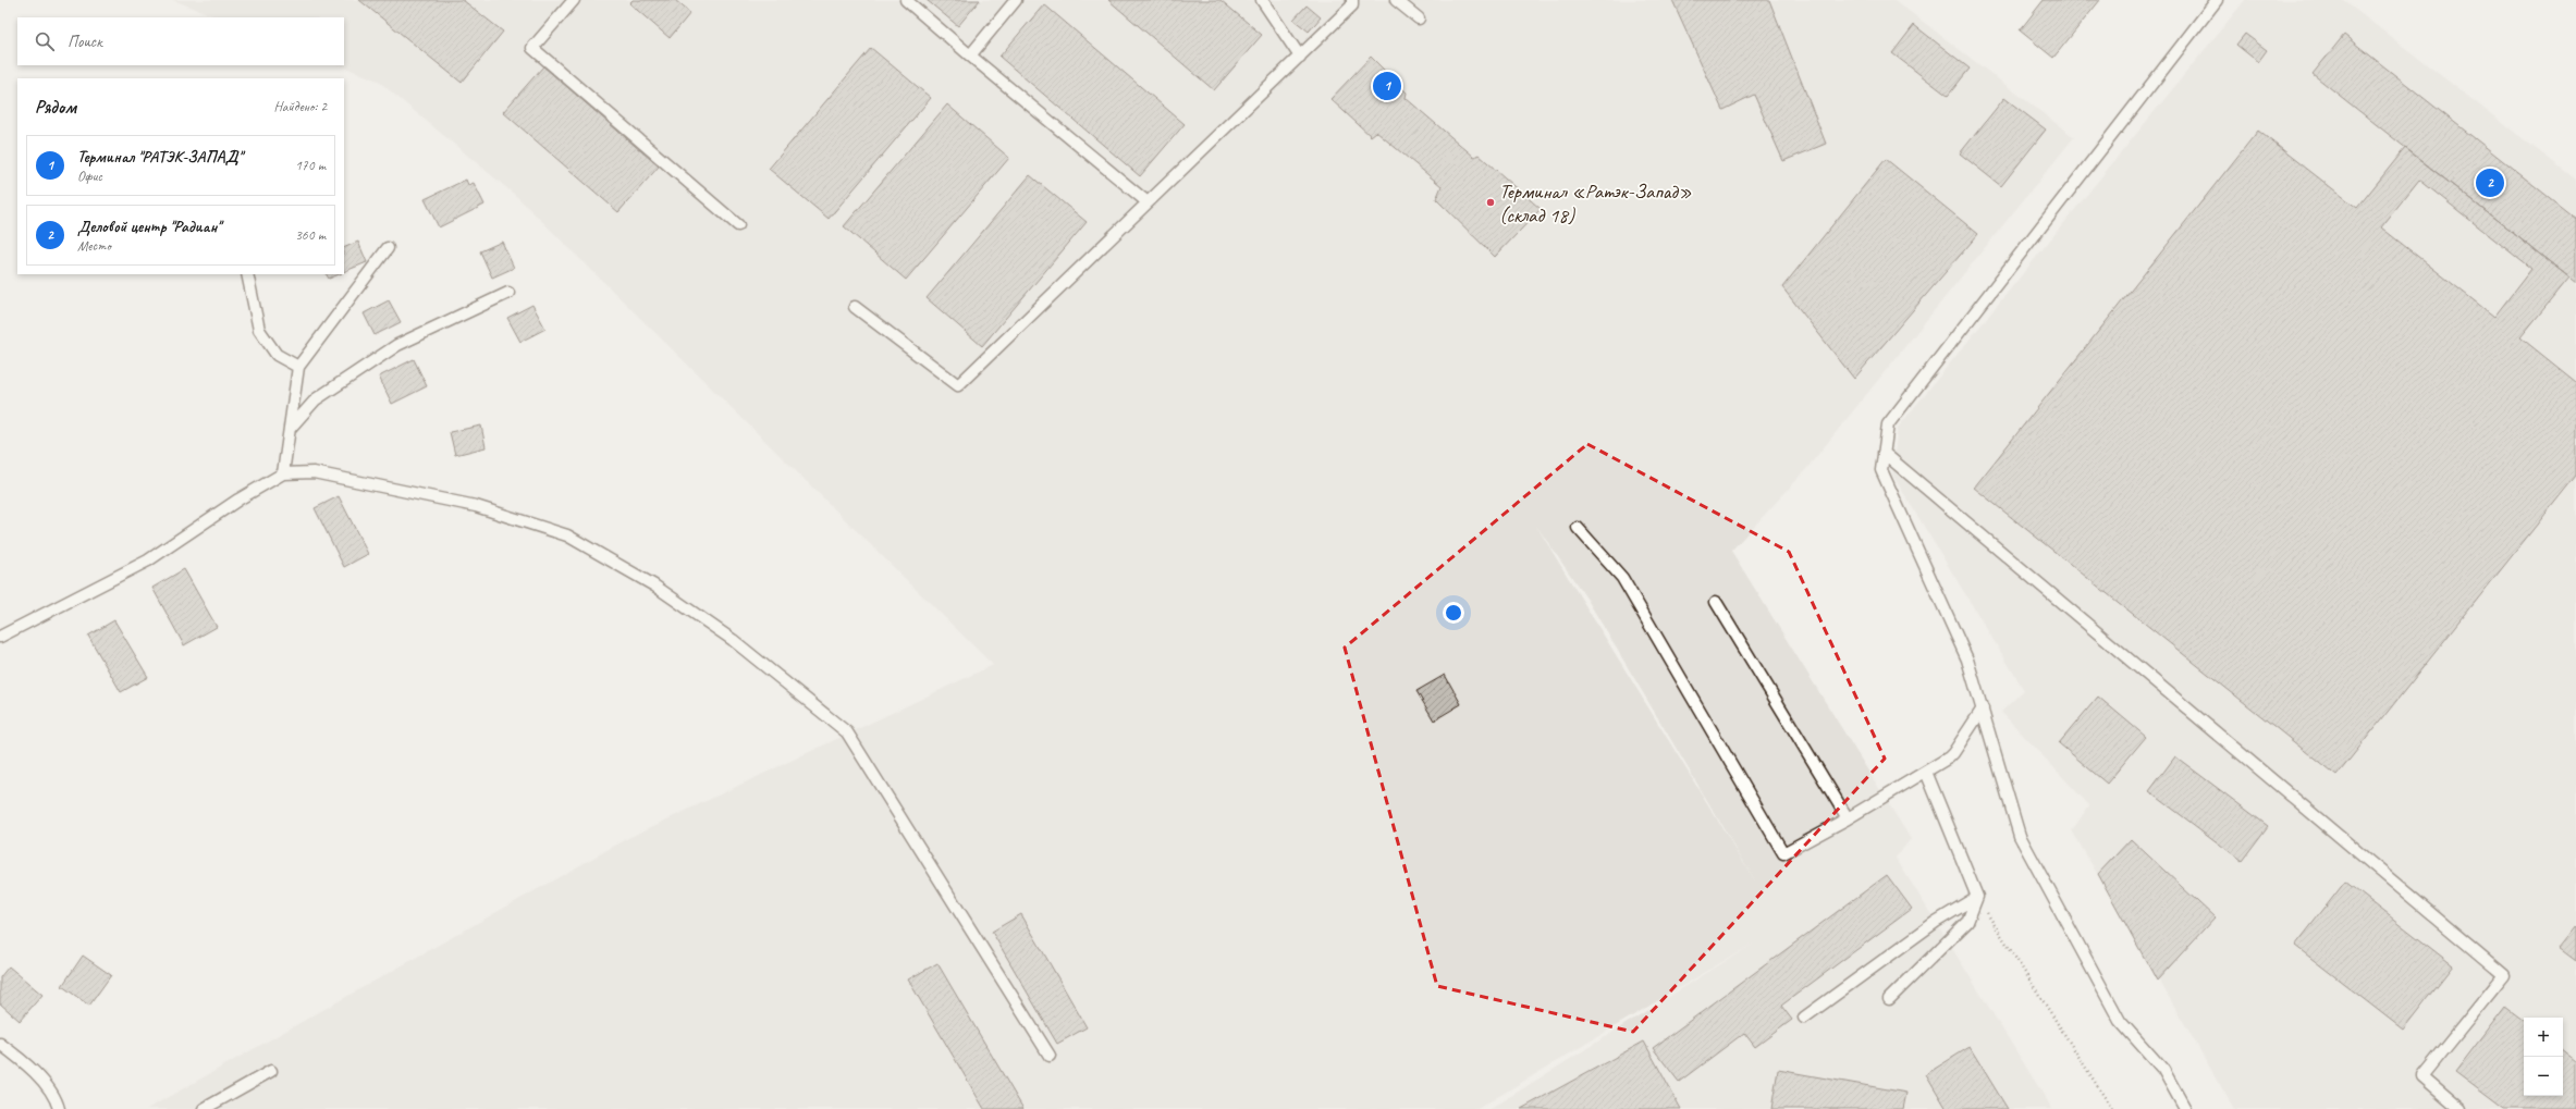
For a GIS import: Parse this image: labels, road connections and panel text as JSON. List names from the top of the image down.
{
  "places": ["Терминал «Ратэк-Запад» (склад 18)"],
  "page": {
    "search": "Поиск",
    "pins": ["1", "2"],
    "heading": ["Рядом", "Найдено: 2"],
    "list": [
      {
        "mark": "1",
        "name": "Терминал \"РАТЭК-ЗАПАД\"",
        "note": "Офис",
        "value": "170 m"
      },
      {
        "mark": "2",
        "name": "Деловой центр \"Радиан\"",
        "note": "Место",
        "value": "360 m"
      }
    ],
    "map_buttons": ["+", "−"]
  }
}
